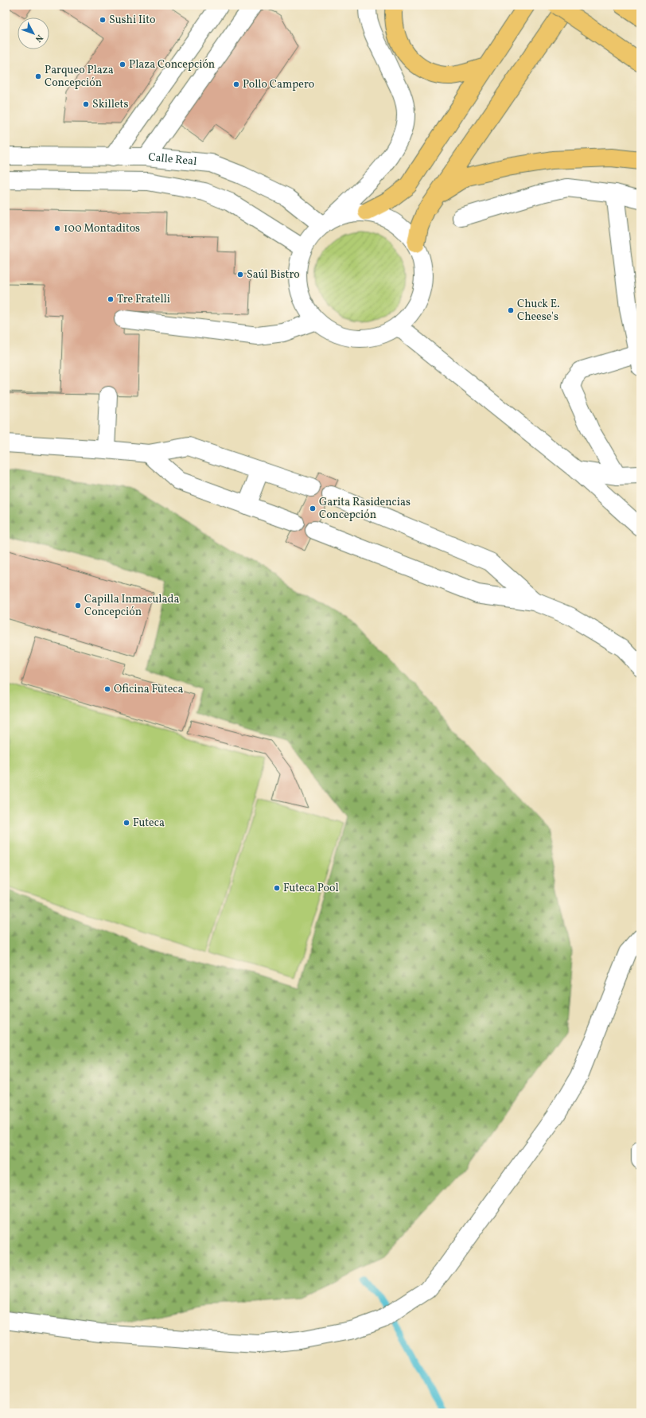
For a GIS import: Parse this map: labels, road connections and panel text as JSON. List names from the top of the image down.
{
  "streets": {
    "street": ["Calle Real"]
  },
  "places": [
    "Sushi Iito",
    "Plaza Concepción",
    "Parqueo Plaza Concepción",
    "Pollo Campero",
    "Skillets",
    "100 Montaditos",
    "Saúl Bistro",
    "Tre Fratelli",
    "Chuck E. Cheese's",
    "Garita Rasidencias Concepción",
    "Capilla Inmaculada Concepción",
    "Oficina Futeca",
    "Futeca",
    "Futeca Pool"
  ],
  "north": "bottom right"
}
